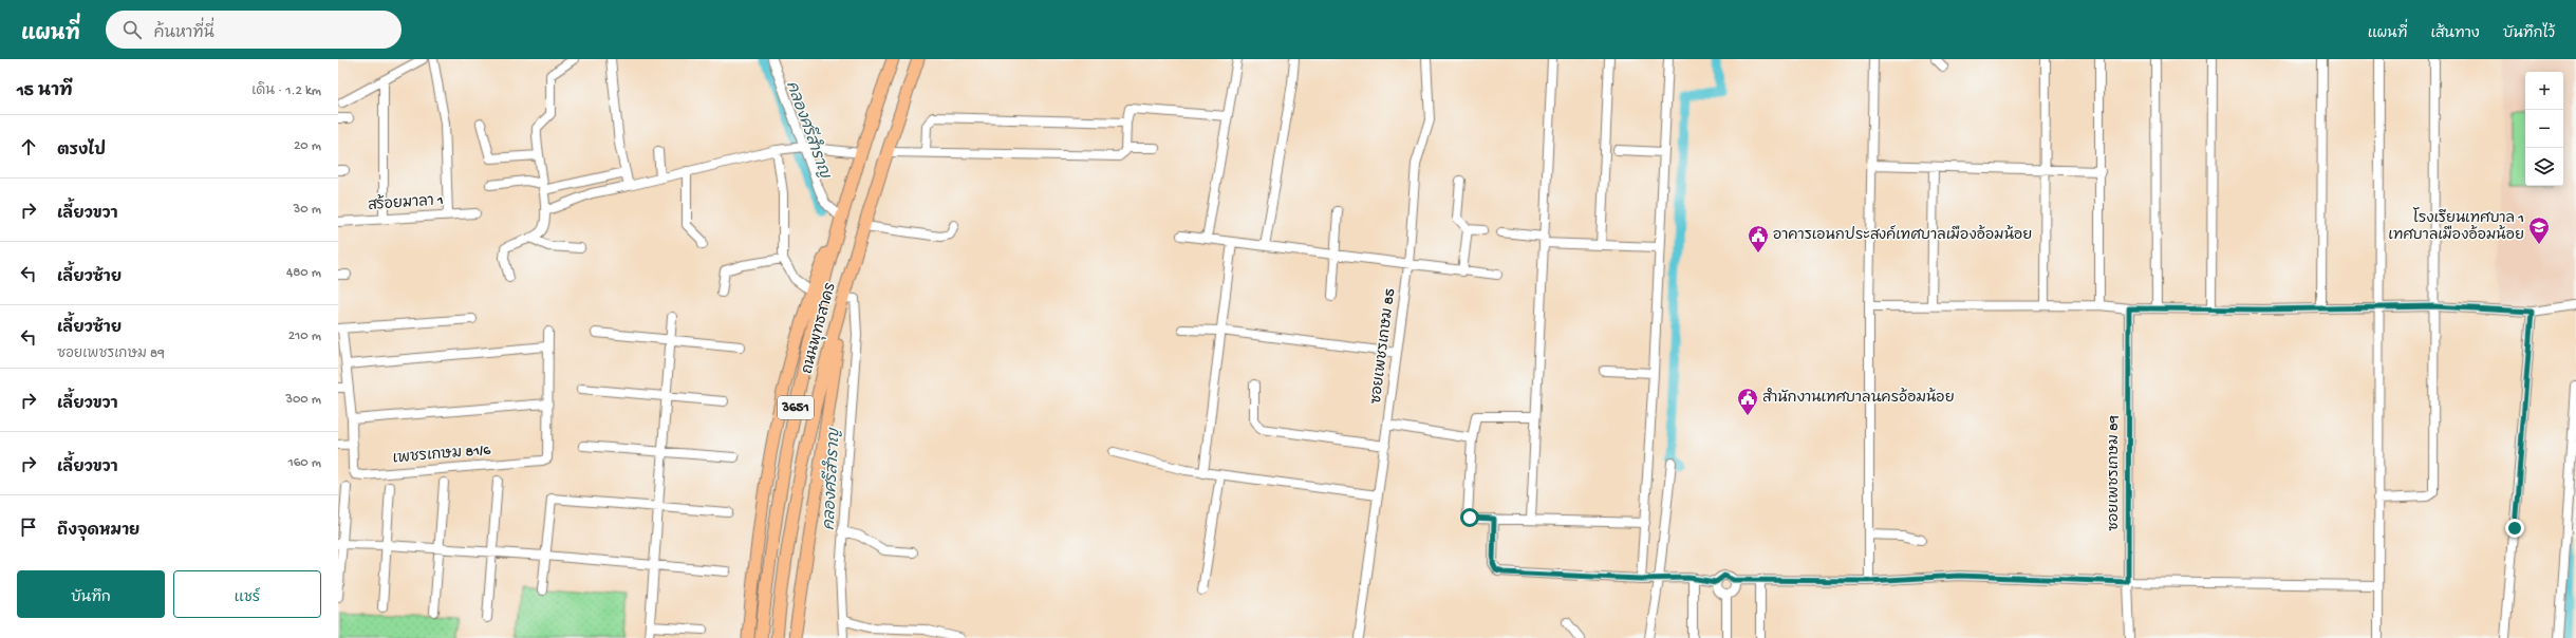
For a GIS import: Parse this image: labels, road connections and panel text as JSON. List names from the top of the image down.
{
  "streets": {
    "main road": ["ถนนพุทธสาคร", "3651"],
    "street": [
      "สร้อยมาลา 1",
      "ซอยเพชรเกษม 85",
      "เพชรเกษม 81/6",
      "ซอยเพชรเกษม 89"
    ]
  },
  "water": ["คลองศรีสำราญ"],
  "places": {
    "school or university": ["โรงเรียนเทศบาล 1 เทศบาลเมืองอ้อมน้อย"],
    "public building": ["อาคารเอนกประสงค์เทศบาลเมืองอ้อมน้อย", "สำนักงานเทศบาลนครอ้อมน้อย"]
  },
  "page": {
    "header": "แผนที่",
    "search": "ค้นหาที่นี่",
    "nav": ["แผนที่", "เส้นทาง", "บันทึกไว้"],
    "heading": ["15 นาที", "เดิน · 1.2 km"],
    "map_buttons": ["+", "−"],
    "list": [
      ["ตรงไป", "20 m"],
      ["เลี้ยวขวา", "30 m"],
      ["เลี้ยวซ้าย", "480 m"],
      ["เลี้ยวซ้าย", "ซอยเพชรเกษม 89", "210 m"],
      ["เลี้ยวขวา", "300 m"],
      ["เลี้ยวขวา", "160 m"],
      "ถึงจุดหมาย"
    ],
    "buttons": ["บันทึก", "แชร์"]
  }
}
